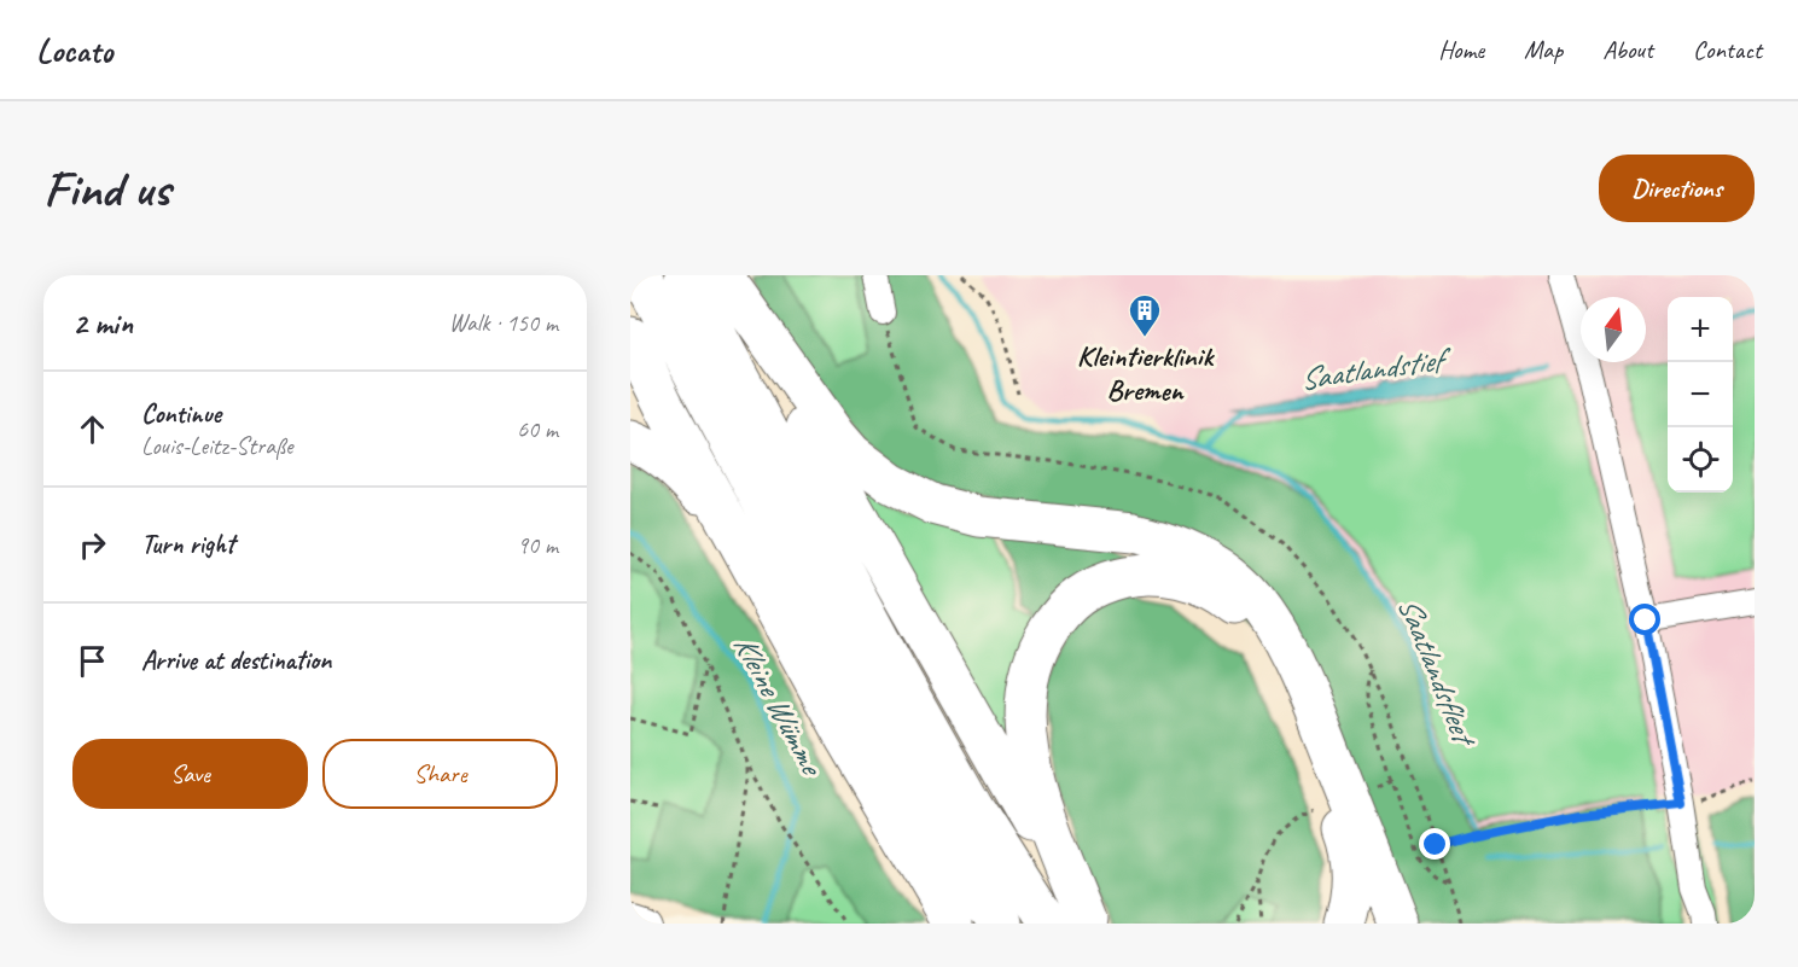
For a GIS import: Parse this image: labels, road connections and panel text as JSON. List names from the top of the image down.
{
  "water": ["Saatlandstief", "Saatlandsfleet", "Kleine Wümme"],
  "places": {
    "building": ["Kleintierklinik Bremen"]
  },
  "north": "top",
  "page": {
    "header": "Locato",
    "nav": [
      "Home",
      "Map",
      "About",
      "Contact"
    ],
    "buttons": [
      "Directions",
      ["Save", "Share"]
    ],
    "title": "Find us",
    "heading": ["2 min", "Walk · 150 m"],
    "map_buttons": ["+", "−"],
    "list": [
      ["Continue", "Louis-Leitz-Straße", "60 m"],
      ["Turn right", "90 m"],
      "Arrive at destination"
    ]
  }
}
